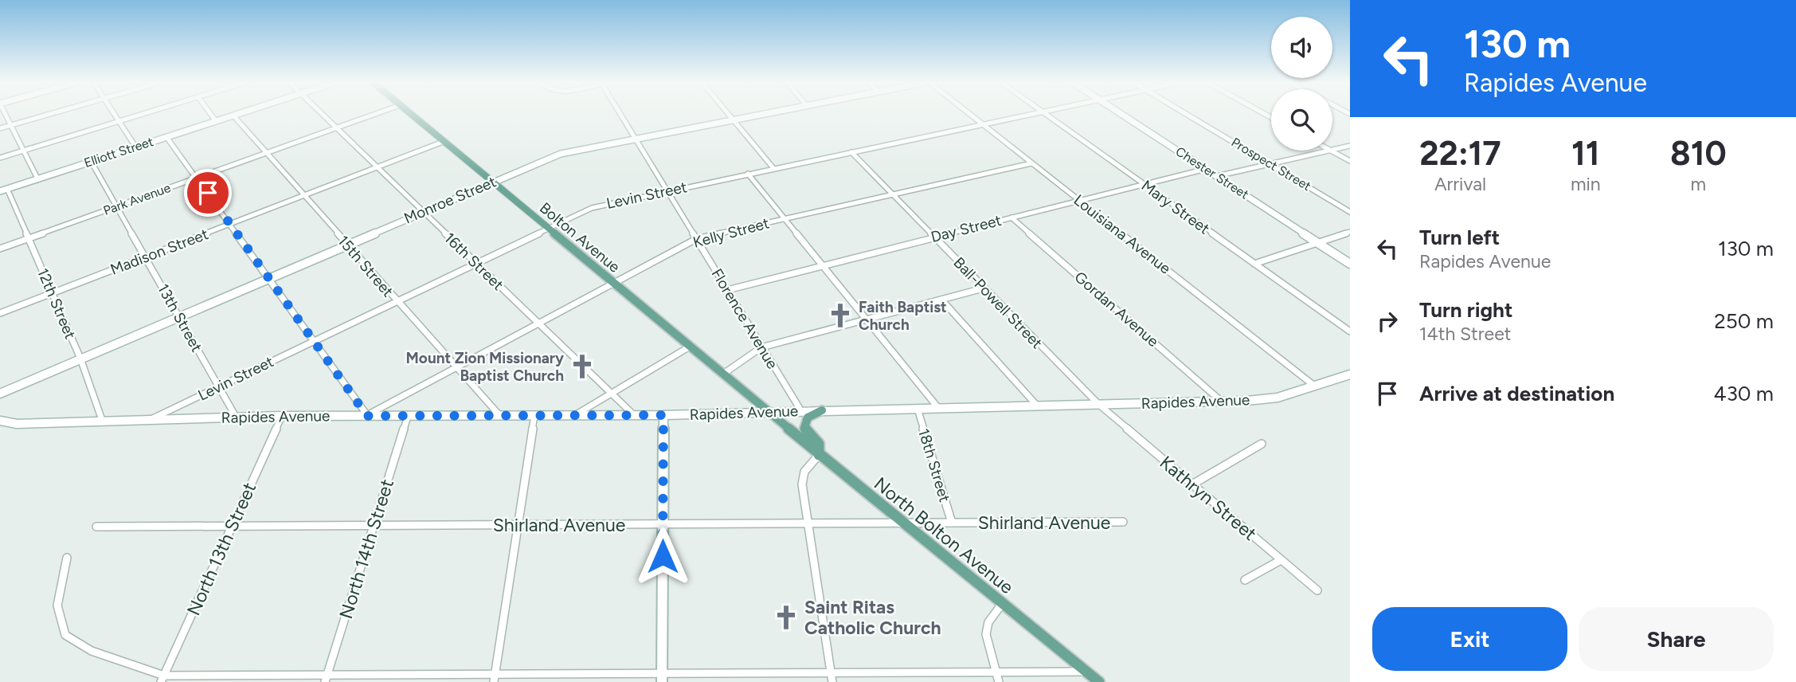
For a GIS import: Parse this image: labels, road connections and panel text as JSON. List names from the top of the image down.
{
  "streets": {
    "main road": [
      "Elliott Street",
      "Chester Street",
      "Monroe Street",
      "Bolton Avenue",
      "Rapides Avenue",
      "North Bolton Avenue"
    ],
    "street": [
      "Prospect Street",
      "Levin Street",
      "Park Avenue",
      "Mary Street",
      "Day Street",
      "Kelly Street",
      "Louisiana Avenue",
      "Madison Street",
      "16th Street",
      "15th Street",
      "Ball-Powell Street",
      "12th Street",
      "Gordan Avenue",
      "13th Street",
      "Florence Avenue",
      "18th Street",
      "Kathryn Street",
      "Shirland Avenue",
      "North 13th Street",
      "North 14th Street"
    ]
  },
  "crossings": [
    ["Elliott Street", "15th Street"],
    ["Elliott Street", "12th Street"],
    ["Elliott Street", "13th Street"],
    ["Chester Street", "Day Street"],
    ["Levin Street", "Louisiana Avenue"],
    ["Levin Street", "Bolton Avenue"],
    ["Levin Street", "16th Street"],
    ["Levin Street", "15th Street"],
    ["Levin Street", "Ball-Powell Street"],
    ["Levin Street", "13th Street"],
    ["Levin Street", "Florence Avenue"],
    ["Levin Street", "Rapides Avenue"],
    ["Park Avenue", "16th Street"],
    ["Park Avenue", "15th Street"],
    ["Park Avenue", "12th Street"],
    ["Park Avenue", "13th Street"],
    ["Monroe Street", "Bolton Avenue"],
    ["Monroe Street", "16th Street"],
    ["Monroe Street", "15th Street"],
    ["Monroe Street", "12th Street"],
    ["Monroe Street", "13th Street"],
    ["Monroe Street", "Florence Avenue"],
    ["Mary Street", "Day Street"],
    ["Day Street", "Louisiana Avenue"],
    ["Day Street", "Ball-Powell Street"],
    ["Day Street", "Gordan Avenue"],
    ["Day Street", "Florence Avenue"],
    ["Kelly Street", "Louisiana Avenue"],
    ["Kelly Street", "Bolton Avenue"],
    ["Kelly Street", "16th Street"],
    ["Kelly Street", "15th Street"],
    ["Kelly Street", "Ball-Powell Street"],
    ["Kelly Street", "Florence Avenue"],
    ["Kelly Street", "Rapides Avenue"],
    ["Louisiana Avenue", "Rapides Avenue"],
    ["Bolton Avenue", "Madison Street"],
    ["Bolton Avenue", "Rapides Avenue"],
    ["Bolton Avenue", "North Bolton Avenue"],
    ["Madison Street", "16th Street"],
    ["Madison Street", "15th Street"],
    ["Madison Street", "12th Street"],
    ["Madison Street", "13th Street"],
    ["16th Street", "Rapides Avenue"],
    ["15th Street", "Rapides Avenue"],
    ["Ball-Powell Street", "Rapides Avenue"],
    ["Ball-Powell Street", "Kathryn Street"],
    ["12th Street", "Rapides Avenue"],
    ["Gordan Avenue", "Rapides Avenue"],
    ["13th Street", "Rapides Avenue"],
    ["Florence Avenue", "Rapides Avenue"],
    ["Rapides Avenue", "18th Street"],
    ["Rapides Avenue", "Kathryn Street"],
    ["Rapides Avenue", "North Bolton Avenue"],
    ["Rapides Avenue", "North 13th Street"],
    ["Rapides Avenue", "North 14th Street"],
    ["18th Street", "Shirland Avenue"],
    ["Shirland Avenue", "North Bolton Avenue"],
    ["Shirland Avenue", "North 13th Street"],
    ["Shirland Avenue", "North 14th Street"]
  ],
  "places": {
    "church": ["Faith Baptist Church", "Mount Zion Missionary Baptist Church", "Saint Ritas Catholic Church"]
  },
  "page": {
    "turn": ["130 m", "Rapides Avenue"],
    "eta": [
      "22:17",
      "Arrival",
      "11",
      "min",
      "810",
      "m"
    ],
    "list": [
      {
        "name": "Turn left",
        "note": "Rapides Avenue",
        "value": "130 m"
      },
      {
        "name": "Turn right",
        "note": "14th Street",
        "value": "250 m"
      },
      {
        "name": "Arrive at destination",
        "value": "430 m"
      }
    ],
    "buttons": ["Exit", "Share"]
  }
}
